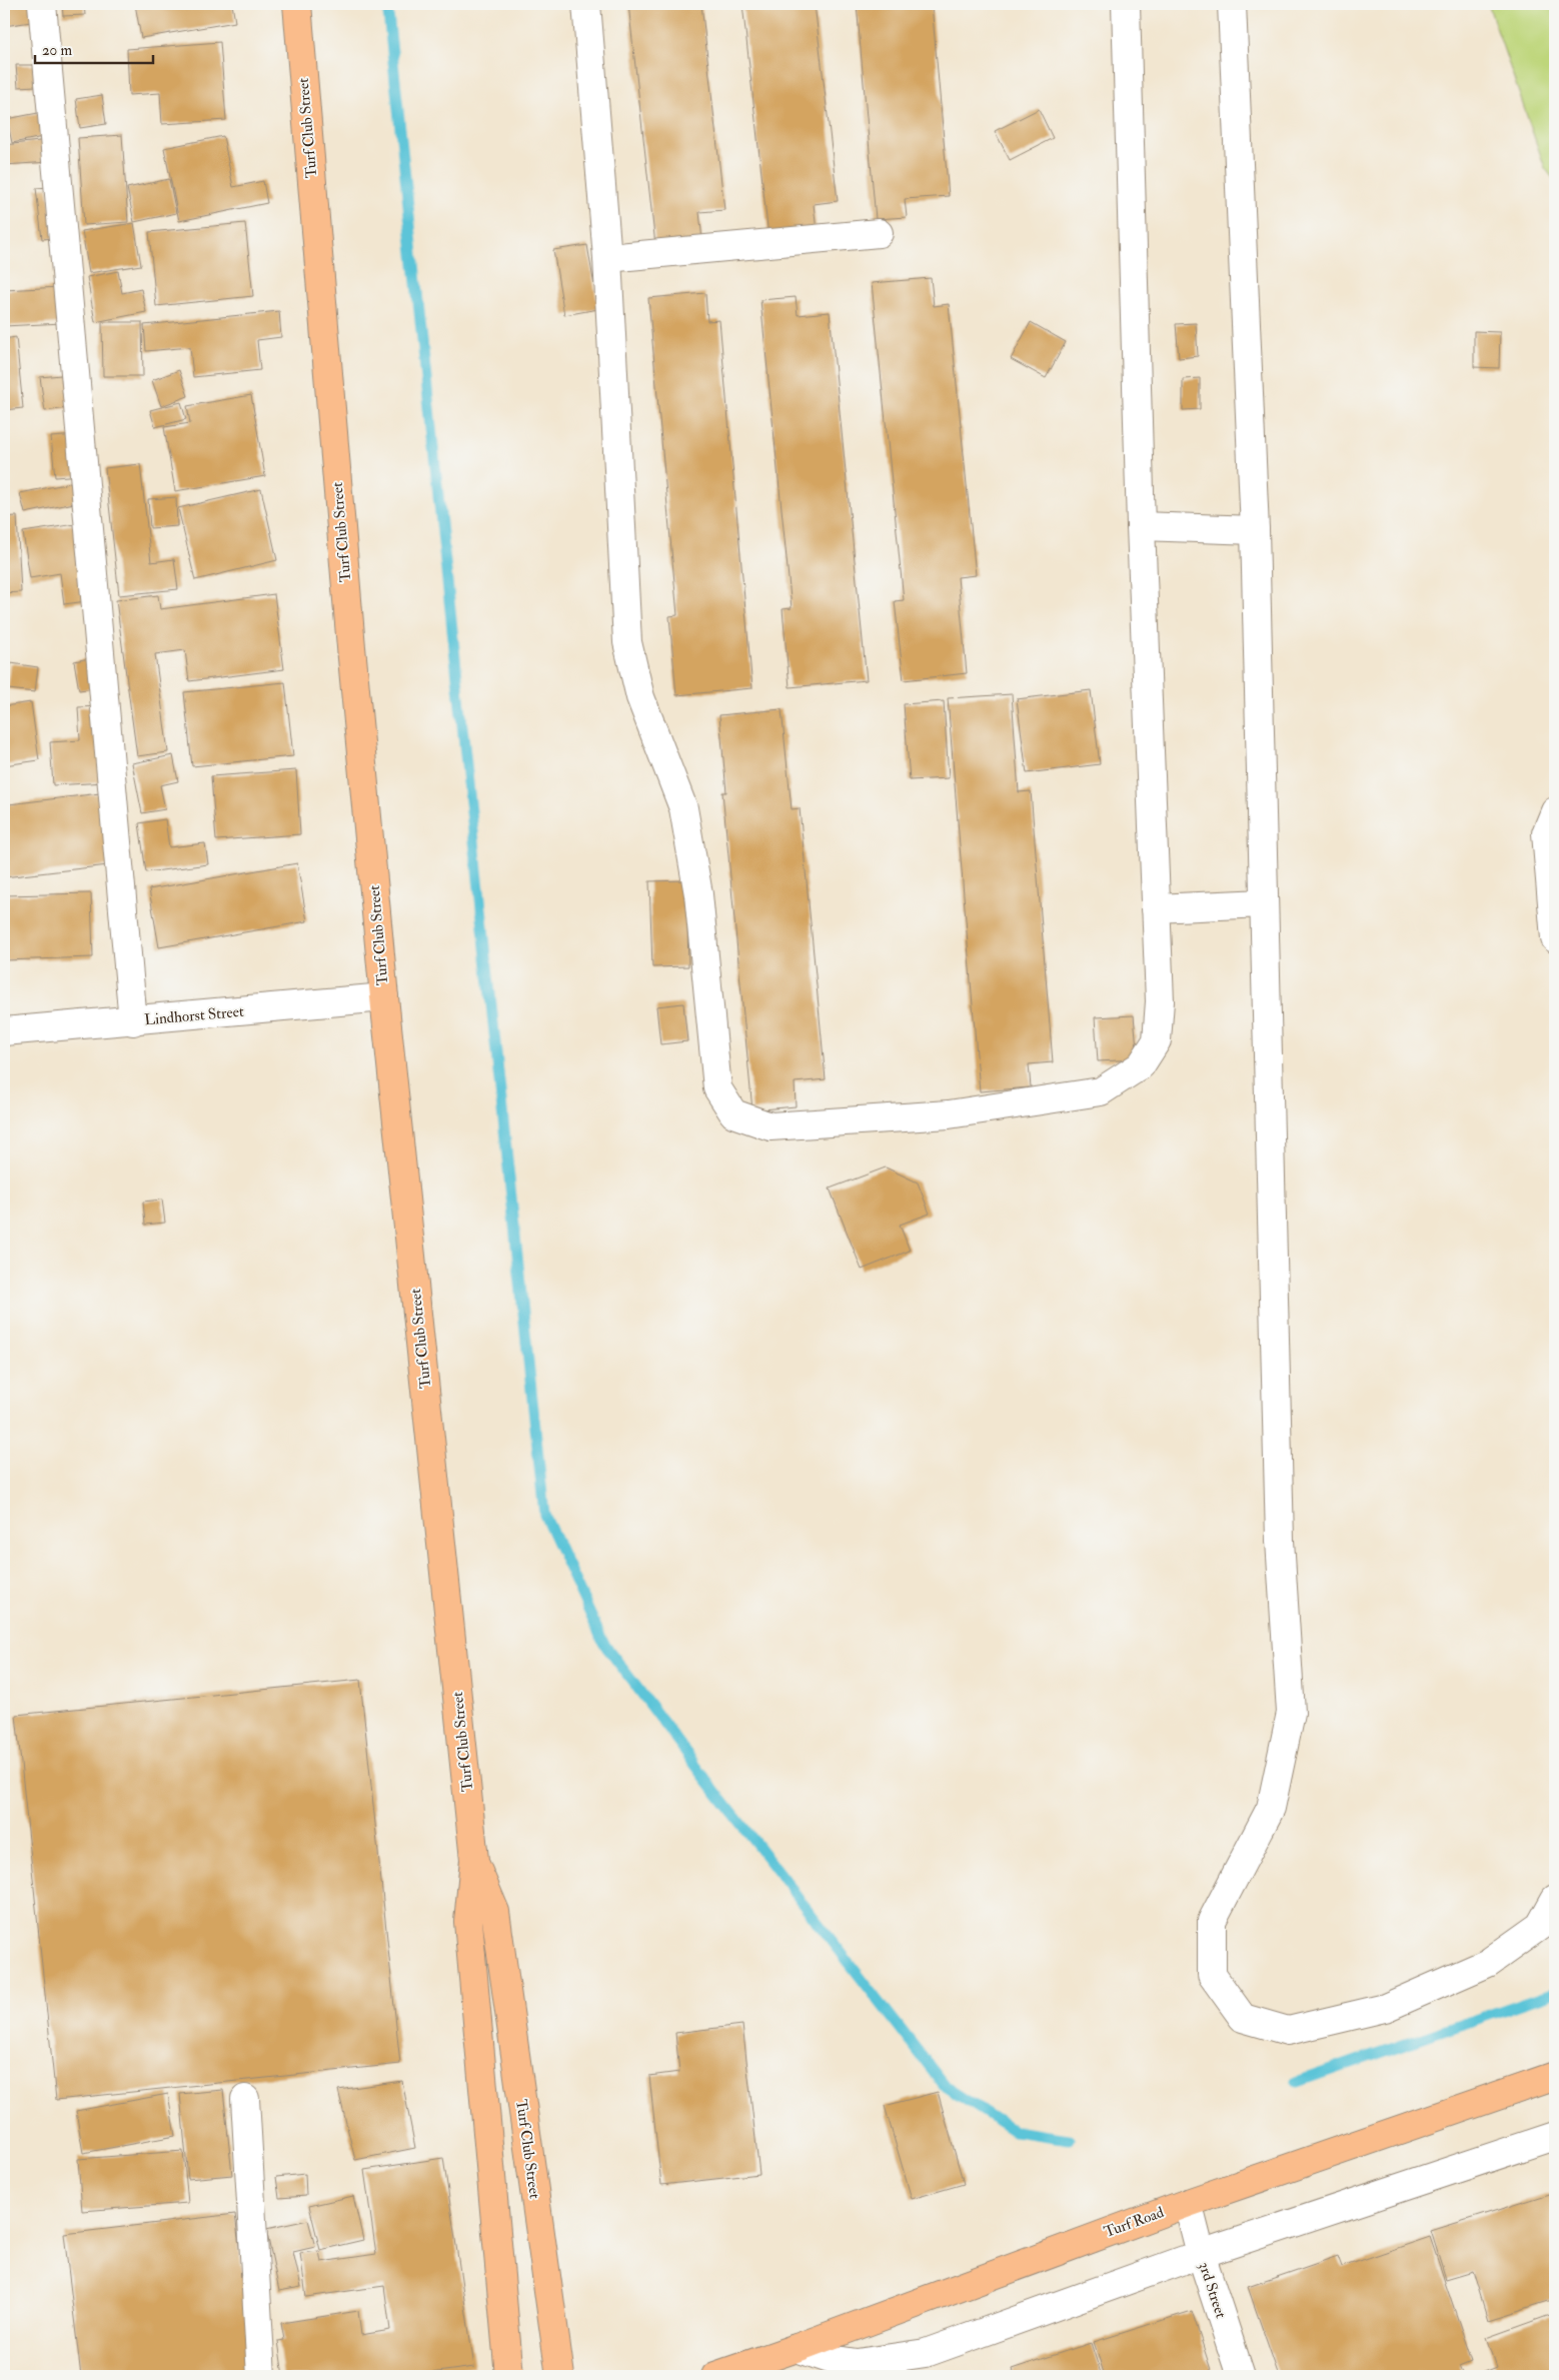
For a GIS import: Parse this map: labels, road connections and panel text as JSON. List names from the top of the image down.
{
  "streets": {
    "main road": ["Turf Club Street", "Turf Road"],
    "street": ["Lindhorst Street", "3rd Street"]
  },
  "crossings": [
    ["Turf Club Street", "Lindhorst Street"],
    ["Turf Road", "3rd Street"]
  ],
  "scale_bar": "20 m"
}
